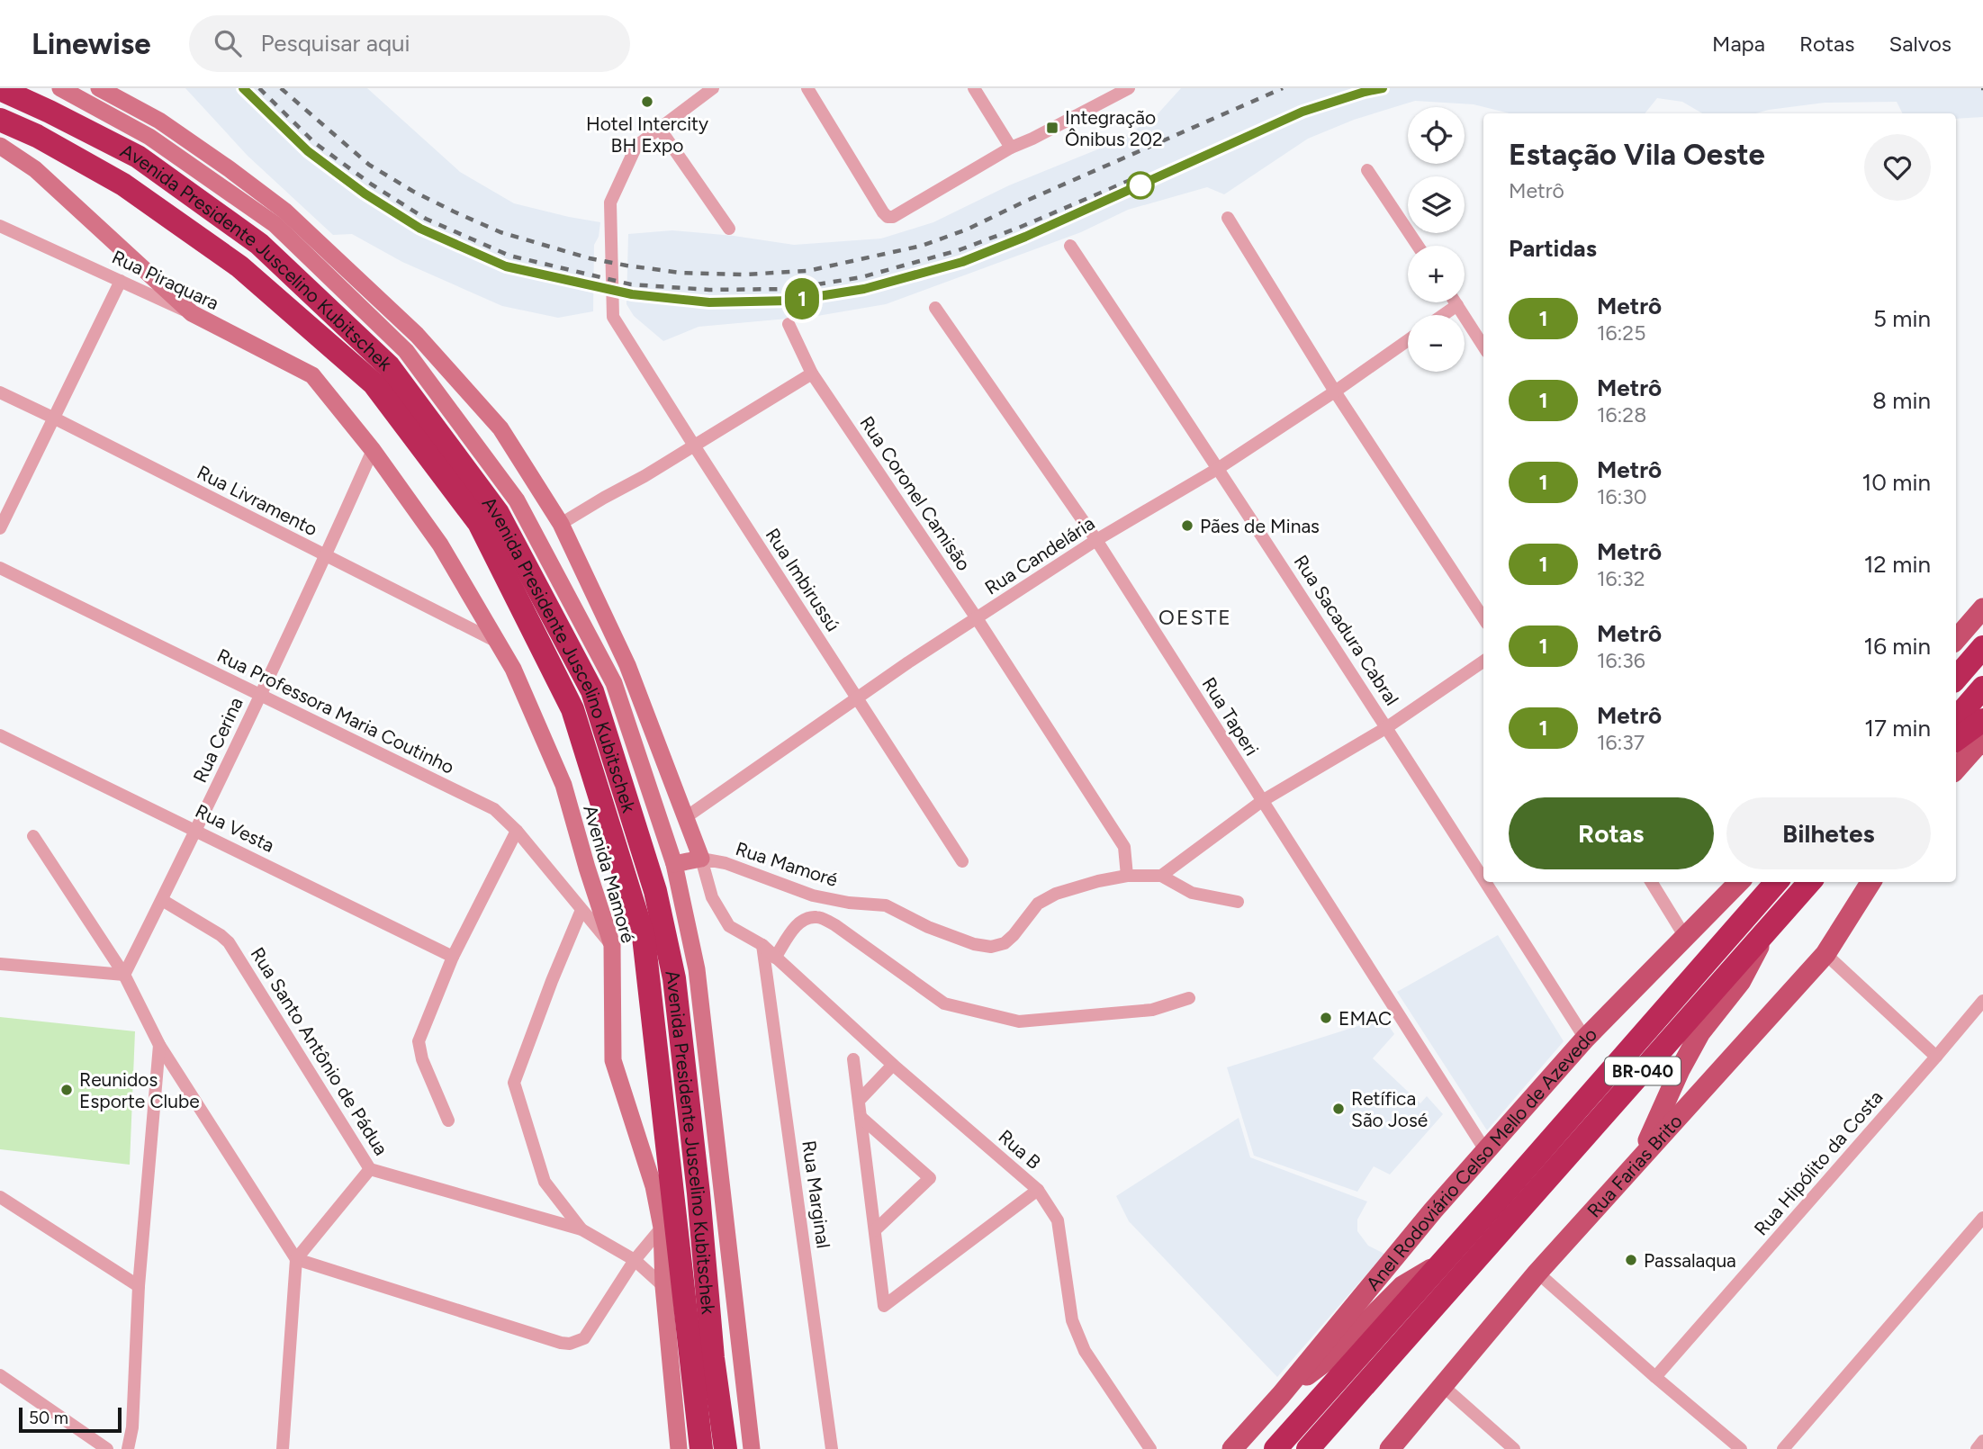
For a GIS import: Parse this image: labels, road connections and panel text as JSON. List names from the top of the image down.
{
  "streets": {
    "highway": ["Avenida Presidente Juscelino Kubitschek", "BR-040", "Anel Rodoviário Celso Mello de Azevedo"],
    "main road": ["Rua Farias Brito"],
    "street": [
      "Rua Piraquara",
      "Rua Coronel Camisão",
      "Rua Livramento",
      "Rua Candelária",
      "Rua Imbirussú",
      "Rua Sacadura Cabral",
      "Rua Professora Maria Coutinho",
      "Rua Taperi",
      "Rua Cerina",
      "Rua Vesta",
      "Rua Mamoré",
      "Avenida Mamoré",
      "Rua Santo Antônio de Pádua",
      "Rua B",
      "Rua Hipólito da Costa",
      "Rua Marginal"
    ]
  },
  "crossings": [
    ["Rua Piraquara", "Avenida Mamoré"],
    ["Rua Coronel Camisão", "Rua Candelária"],
    ["Rua Coronel Camisão", "Rua Mamoré"],
    ["Rua Livramento", "Rua Cerina"],
    ["Rua Livramento", "Avenida Mamoré"],
    ["Rua Candelária", "Rua Imbirussú"],
    ["Rua Candelária", "Rua Sacadura Cabral"],
    ["Rua Candelária", "Rua Taperi"],
    ["Rua Sacadura Cabral", "Anel Rodoviário Celso Mello de Azevedo"],
    ["Rua Professora Maria Coutinho", "Rua Cerina"],
    ["Rua Professora Maria Coutinho", "Avenida Mamoré"],
    ["Rua Taperi", "Anel Rodoviário Celso Mello de Azevedo"],
    ["Rua Cerina", "Rua Vesta"],
    ["Rua Cerina", "Avenida Mamoré"],
    ["Rua Cerina", "Rua Santo Antônio de Pádua"],
    ["Rua Mamoré", "Rua B"],
    ["Avenida Mamoré", "Rua Santo Antônio de Pádua"],
    ["Rua B", "Rua Marginal"]
  ],
  "districts": ["OESTE"],
  "places": {
    "other": [
      "Hotel Intercity BH Expo",
      "Pães de Minas",
      "EMAC",
      "Reunidos Esporte Clube",
      "Retífica São José",
      "Passalaqua"
    ],
    "transit": ["Integração Ônibus 202"]
  },
  "lines": ["metro line 1"],
  "scale_bar": "50 m",
  "page": {
    "header": "Linewise",
    "search": "Pesquisar aqui",
    "nav": ["Mapa", "Rotas", "Salvos"],
    "on_map": "1",
    "map_buttons": ["+", "−"],
    "heading": [
      ["Estação Vila Oeste", "Metrô"],
      "Partidas"
    ],
    "list": [
      {
        "mark": "1",
        "name": "Metrô",
        "note": "16:25",
        "value": "5 min"
      },
      {
        "mark": "1",
        "name": "Metrô",
        "note": "16:28",
        "value": "8 min"
      },
      {
        "mark": "1",
        "name": "Metrô",
        "note": "16:30",
        "value": "10 min"
      },
      {
        "mark": "1",
        "name": "Metrô",
        "note": "16:32",
        "value": "12 min"
      },
      {
        "mark": "1",
        "name": "Metrô",
        "note": "16:36",
        "value": "16 min"
      },
      {
        "mark": "1",
        "name": "Metrô",
        "note": "16:37",
        "value": "17 min"
      }
    ],
    "buttons": ["Rotas", "Bilhetes"],
    "scale": "50 m"
  }
}
